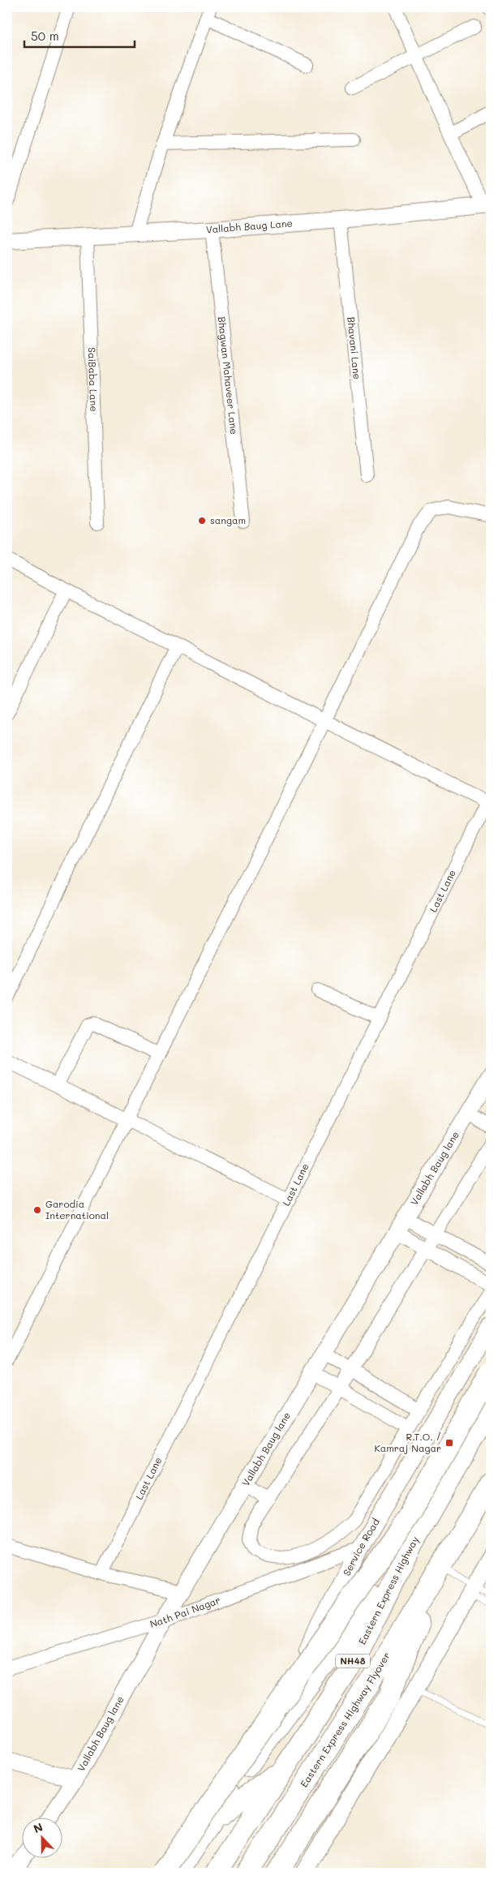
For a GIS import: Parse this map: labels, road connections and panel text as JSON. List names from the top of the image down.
{
  "streets": {
    "highway": ["Eastern Express Highway", "NH48", "Eastern Express Highway Flyover"],
    "street": [
      "Vallabh Baug Lane",
      "Bhavani Lane",
      "Bhagwan Mahaveer Lane",
      "SaiBaba Lane",
      "Last Lane",
      "Vallabh Baug lane",
      "Service Road",
      "Nath Pai Nagar"
    ]
  },
  "crossings": [
    ["Vallabh Baug Lane", "Bhavani Lane"],
    ["Vallabh Baug Lane", "Bhagwan Mahaveer Lane"],
    ["Vallabh Baug Lane", "SaiBaba Lane"],
    ["Vallabh Baug lane", "Nath Pai Nagar"],
    ["Service Road", "Nath Pai Nagar"],
    ["NH48", "Eastern Express Highway Flyover"]
  ],
  "places": {
    "other": ["sangam", "Garodia International"],
    "transit": ["R.T.O. / Kamraj Nagar"]
  },
  "scale_bar": "50 m",
  "north": "top"
}
